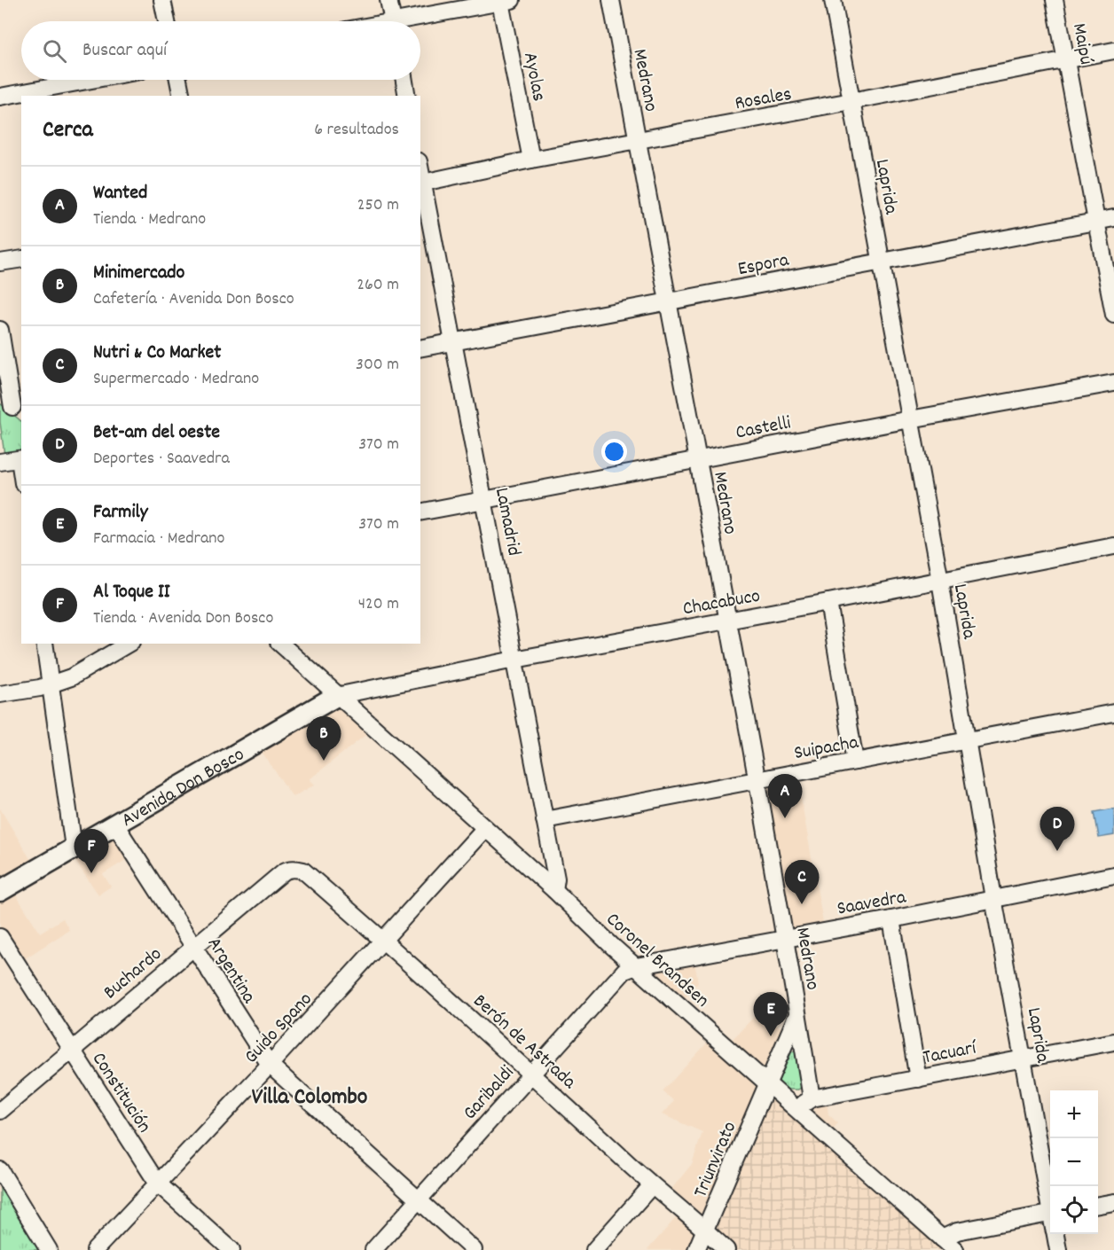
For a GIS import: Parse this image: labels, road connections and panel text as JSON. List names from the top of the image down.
{
  "streets": {
    "main road": ["Avenida Don Bosco"],
    "street": [
      "Maipú",
      "Ayolas",
      "Medrano",
      "Rosales",
      "Laprida",
      "Espora",
      "Castelli",
      "Lamadrid",
      "Chacabuco",
      "Suipacha",
      "Saavedra",
      "Coronel Brandsen",
      "Argentina",
      "Buchardo",
      "Guido Spano",
      "Berón de Astrada",
      "Tacuarí",
      "Constitución",
      "Garibaldi",
      "Triunvirato"
    ]
  },
  "crossings": [
    ["Maipú", "Rosales"],
    ["Maipú", "Espora"],
    ["Ayolas", "Rosales"],
    ["Medrano", "Rosales"],
    ["Medrano", "Espora"],
    ["Medrano", "Castelli"],
    ["Medrano", "Chacabuco"],
    ["Medrano", "Suipacha"],
    ["Medrano", "Saavedra"],
    ["Medrano", "Coronel Brandsen"],
    ["Medrano", "Tacuarí"],
    ["Medrano", "Triunvirato"],
    ["Rosales", "Laprida"],
    ["Rosales", "Lamadrid"],
    ["Laprida", "Espora"],
    ["Laprida", "Castelli"],
    ["Laprida", "Chacabuco"],
    ["Laprida", "Suipacha"],
    ["Laprida", "Saavedra"],
    ["Laprida", "Tacuarí"],
    ["Espora", "Lamadrid"],
    ["Castelli", "Lamadrid"],
    ["Lamadrid", "Chacabuco"],
    ["Lamadrid", "Suipacha"],
    ["Lamadrid", "Coronel Brandsen"],
    ["Chacabuco", "Avenida Don Bosco"],
    ["Chacabuco", "Coronel Brandsen"],
    ["Avenida Don Bosco", "Coronel Brandsen"],
    ["Avenida Don Bosco", "Argentina"],
    ["Saavedra", "Coronel Brandsen"],
    ["Saavedra", "Garibaldi"],
    ["Coronel Brandsen", "Guido Spano"],
    ["Coronel Brandsen", "Tacuarí"],
    ["Coronel Brandsen", "Garibaldi"],
    ["Coronel Brandsen", "Triunvirato"],
    ["Argentina", "Buchardo"],
    ["Argentina", "Guido Spano"],
    ["Argentina", "Garibaldi"],
    ["Buchardo", "Berón de Astrada"],
    ["Buchardo", "Constitución"],
    ["Guido Spano", "Berón de Astrada"],
    ["Guido Spano", "Constitución"],
    ["Berón de Astrada", "Garibaldi"],
    ["Berón de Astrada", "Triunvirato"]
  ],
  "districts": ["Villa Colombo"],
  "page": {
    "search": "Buscar aquí",
    "heading": ["Cerca", "6 resultados"],
    "list": [
      {
        "mark": "A",
        "name": "Wanted",
        "note": "Tienda · Medrano",
        "value": "250 m"
      },
      {
        "mark": "B",
        "name": "Minimercado",
        "note": "Cafetería · Avenida Don Bosco",
        "value": "260 m"
      },
      {
        "mark": "C",
        "name": "Nutri & Co Market",
        "note": "Supermercado · Medrano",
        "value": "300 m"
      },
      {
        "mark": "D",
        "name": "Bet-am del oeste",
        "note": "Deportes · Saavedra",
        "value": "370 m"
      },
      {
        "mark": "E",
        "name": "Farmily",
        "note": "Farmacia · Medrano",
        "value": "370 m"
      },
      {
        "mark": "F",
        "name": "Al Toque II",
        "note": "Tienda · Avenida Don Bosco",
        "value": "420 m"
      }
    ],
    "pins": [
      "B",
      "A",
      "D",
      "F",
      "C",
      "E"
    ],
    "map_buttons": ["+", "−"]
  }
}
